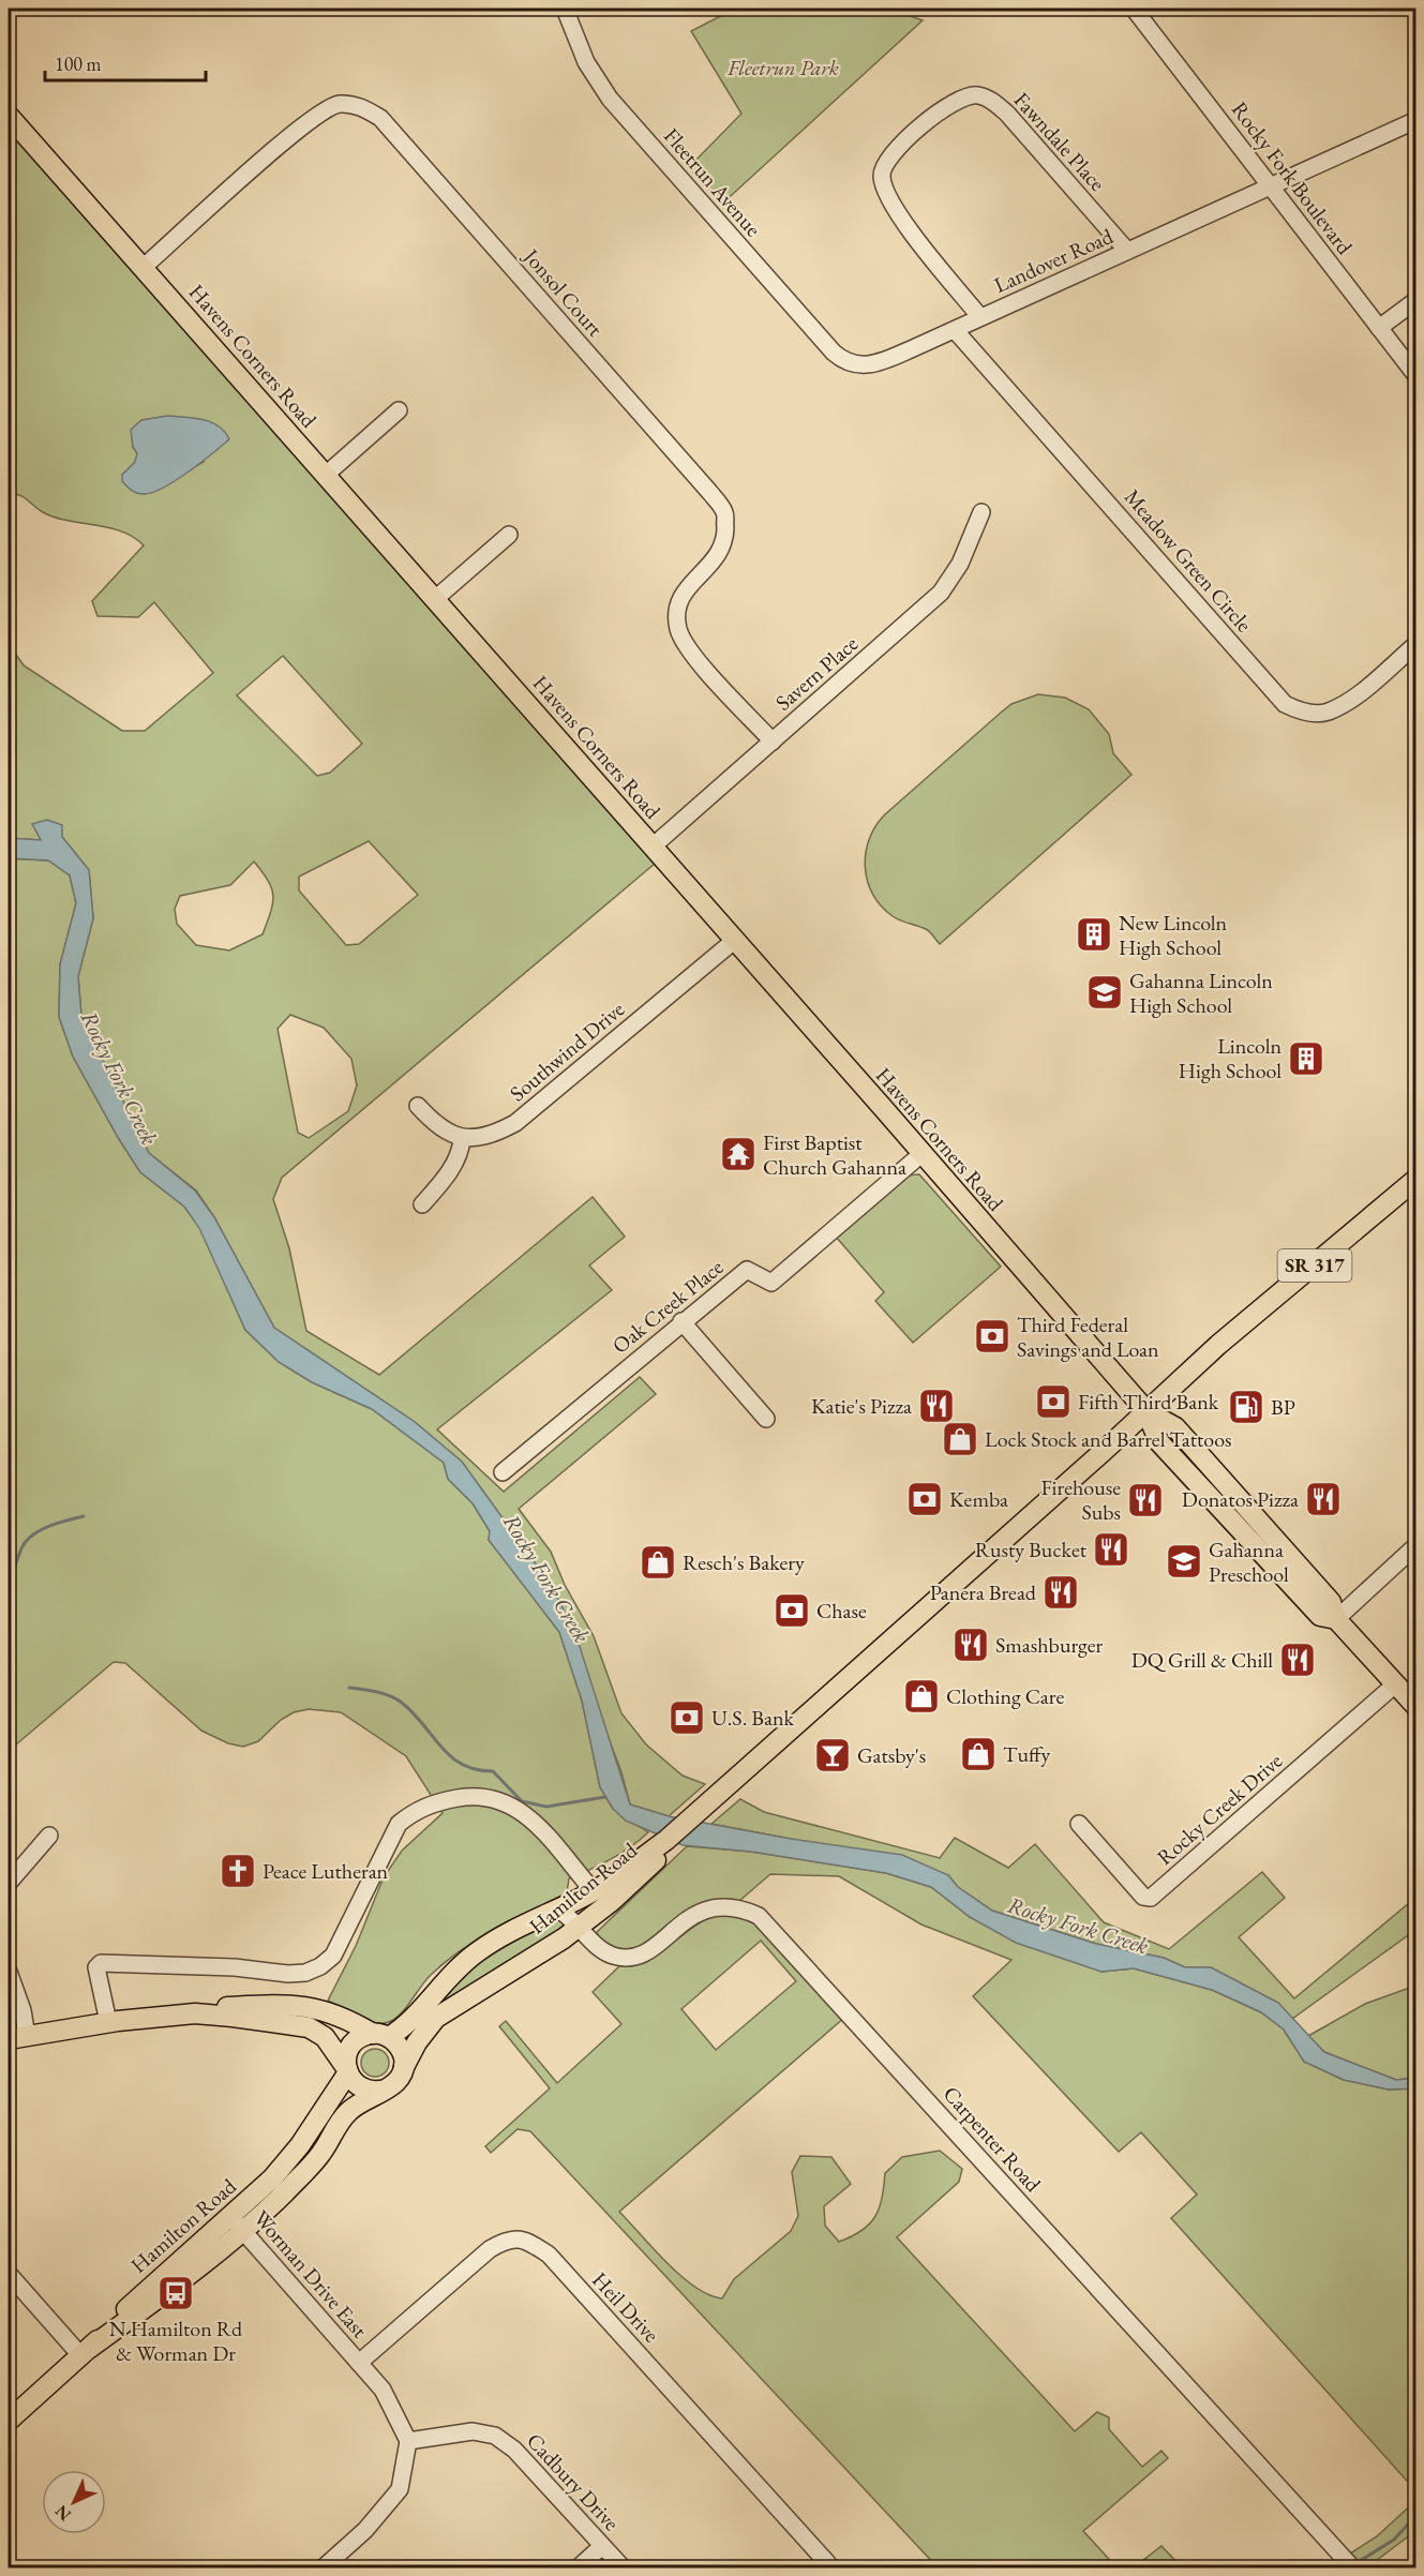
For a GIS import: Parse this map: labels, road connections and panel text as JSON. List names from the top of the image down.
{
  "streets": {
    "main road": ["Havens Corners Road", "SR 317", "Hamilton Road"],
    "street": [
      "Fawndale Place",
      "Rocky Fork Boulevard",
      "Fleetrun Avenue",
      "Landover Road",
      "Jonsol Court",
      "Meadow Green Circle",
      "Savern Place",
      "Southwind Drive",
      "Oak Creek Place",
      "Rocky Creek Drive",
      "Carpenter Road",
      "Worman Drive East",
      "Heil Drive",
      "Cadbury Drive"
    ]
  },
  "crossings": [
    ["Fawndale Place", "Landover Road"],
    ["Rocky Fork Boulevard", "Landover Road"],
    ["Fleetrun Avenue", "Landover Road"],
    ["Landover Road", "Meadow Green Circle"],
    ["Jonsol Court", "Havens Corners Road"],
    ["Jonsol Court", "Savern Place"],
    ["Havens Corners Road", "Savern Place"],
    ["Havens Corners Road", "Southwind Drive"],
    ["Havens Corners Road", "Oak Creek Place"],
    ["Havens Corners Road", "Rocky Creek Drive"],
    ["Havens Corners Road", "Hamilton Road"],
    ["Hamilton Road", "Carpenter Road"],
    ["Hamilton Road", "Worman Drive East"],
    ["Worman Drive East", "Heil Drive"],
    ["Worman Drive East", "Cadbury Drive"]
  ],
  "water": ["Rocky Fork Creek"],
  "parks": ["Fleetrun Park"],
  "places": {
    "building": ["New Lincoln High School", "Lincoln High School"],
    "school or university": ["Gahanna Lincoln High School", "Gahanna Preschool"],
    "temple": ["First Baptist Church Gahanna"],
    "bank": [
      "Third Federal Savings and Loan",
      "Fifth Third Bank",
      "Kemba",
      "Chase",
      "U.S. Bank"
    ],
    "restaurant": [
      "Katie's Pizza",
      "Donatos Pizza",
      "Firehouse Subs",
      "Rusty Bucket",
      "Panera Bread",
      "Smashburger",
      "DQ Grill & Chill"
    ],
    "fuel station": ["BP"],
    "shop": [
      "Lock Stock and Barrel Tattoos",
      "Resch's Bakery",
      "Clothing Care",
      "Tuffy"
    ],
    "bar": ["Gatsby's"],
    "church": ["Peace Lutheran"],
    "bus stop": ["N Hamilton Rd & Worman Dr"]
  },
  "scale_bar": "100 m",
  "north": "bottom left"
}
